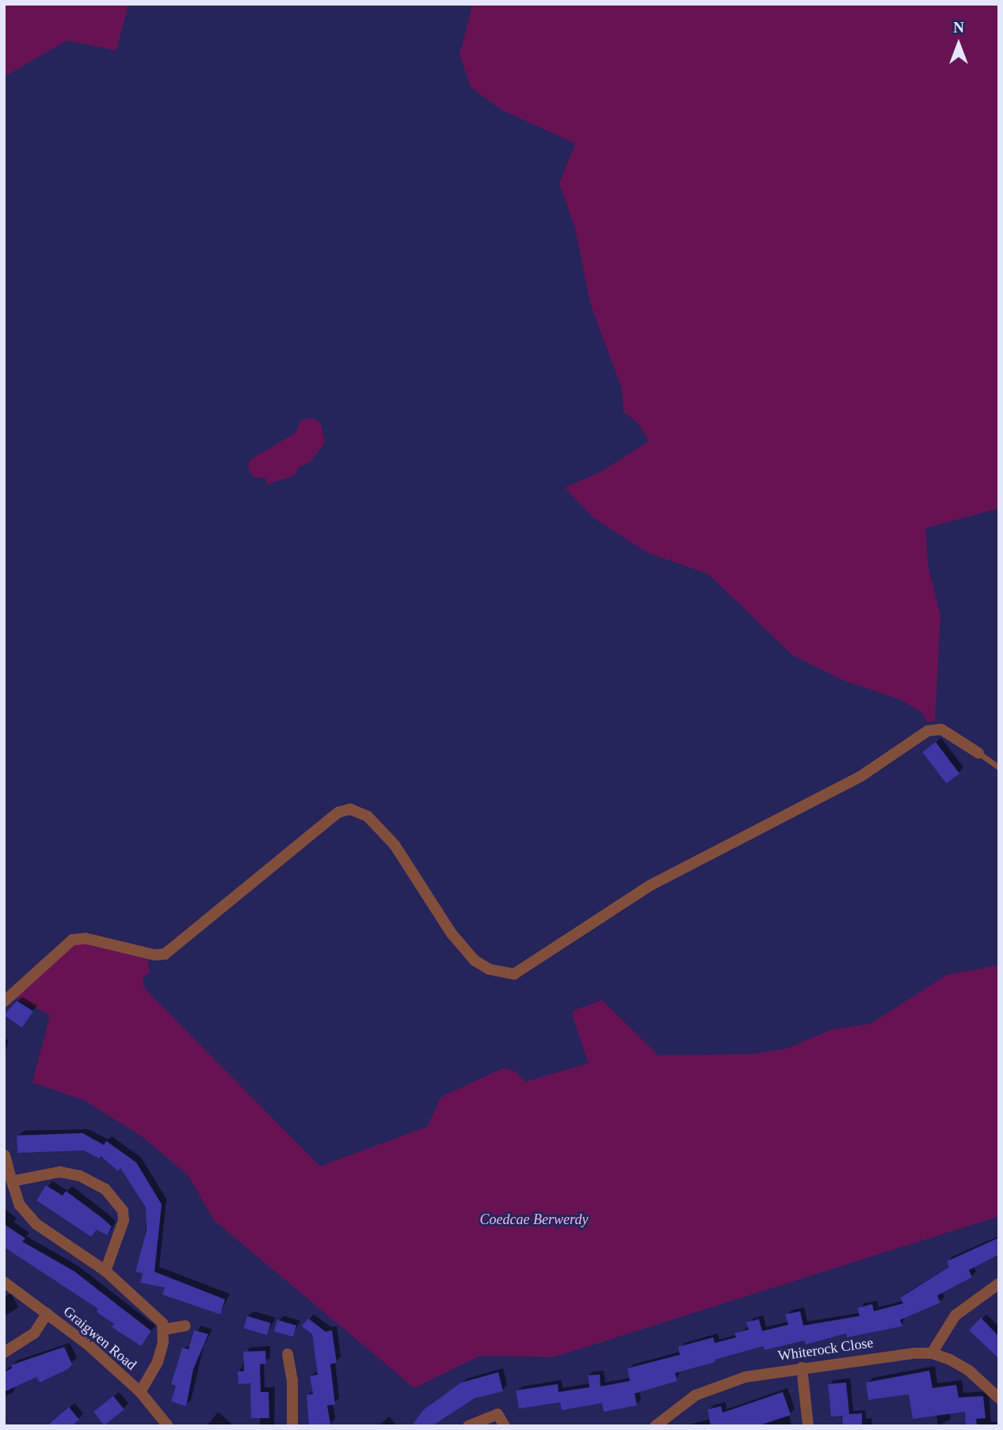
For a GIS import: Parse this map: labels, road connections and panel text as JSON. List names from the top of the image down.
{
  "streets": {
    "street": ["Graigwen Road", "Whiterock Close"]
  },
  "parks": ["Coedcae Berwerdy"],
  "north": "top"
}
